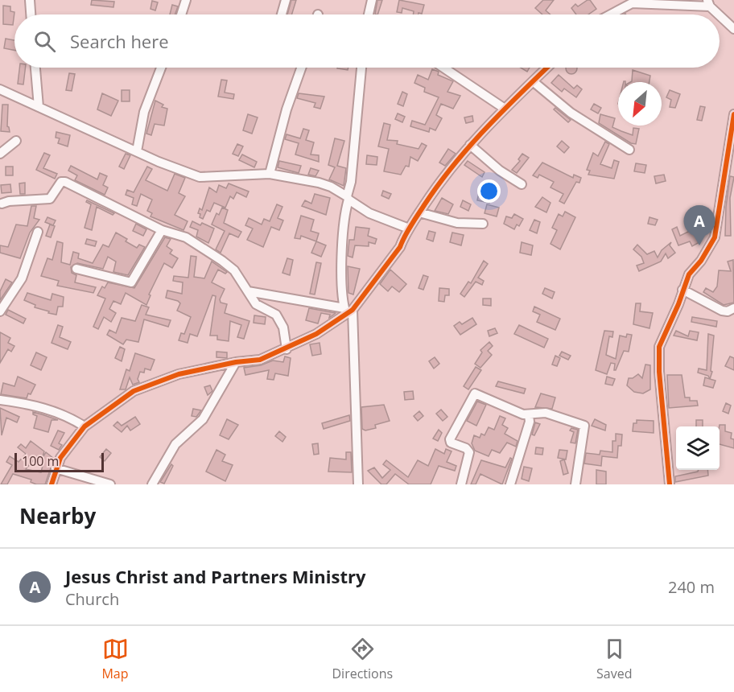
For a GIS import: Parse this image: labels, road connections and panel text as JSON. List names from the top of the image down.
{
  "scale_bar": "100 m",
  "north": "bottom left",
  "page": {
    "search": "Search here",
    "pins": "A",
    "scale": "100 m",
    "heading": "Nearby",
    "list": [
      {
        "mark": "A",
        "name": "Jesus Christ and Partners Ministry",
        "note": "Church",
        "value": "240 m"
      }
    ],
    "nav": ["Map", "Directions", "Saved"]
  }
}
